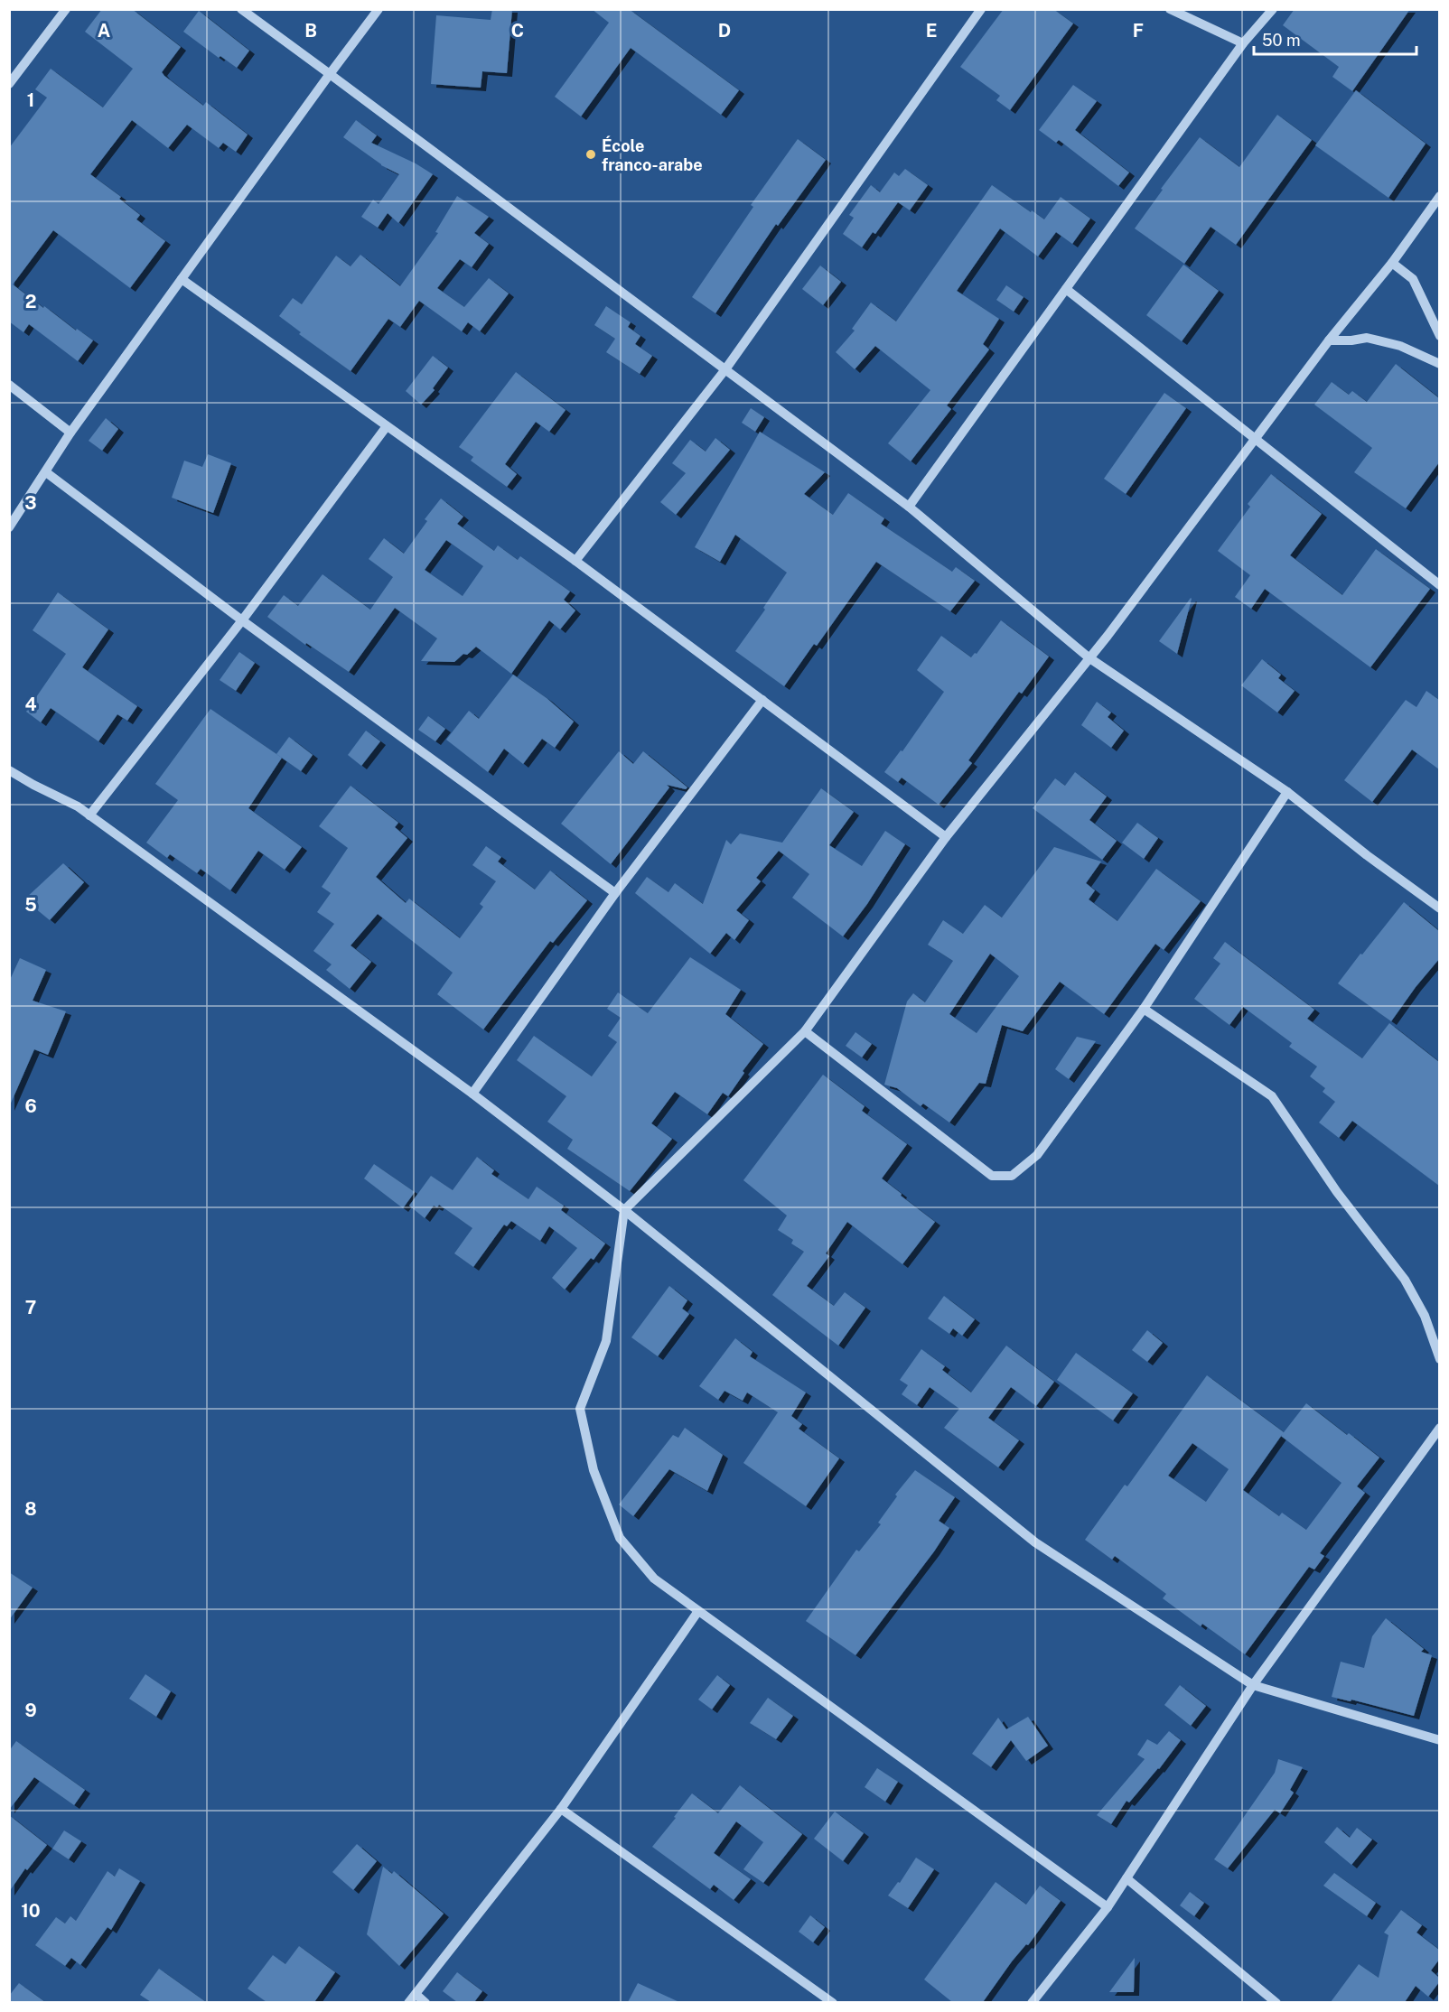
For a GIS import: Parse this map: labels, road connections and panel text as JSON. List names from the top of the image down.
{
  "places": ["École franco-arabe"],
  "scale_bar": "50 m",
  "grid": {
    "columns": [
      "A",
      "B",
      "C",
      "D",
      "E",
      "F"
    ],
    "rows": [
      "1",
      "2",
      "3",
      "4",
      "5",
      "6",
      "7",
      "8",
      "9",
      "10"
    ]
  }
}
